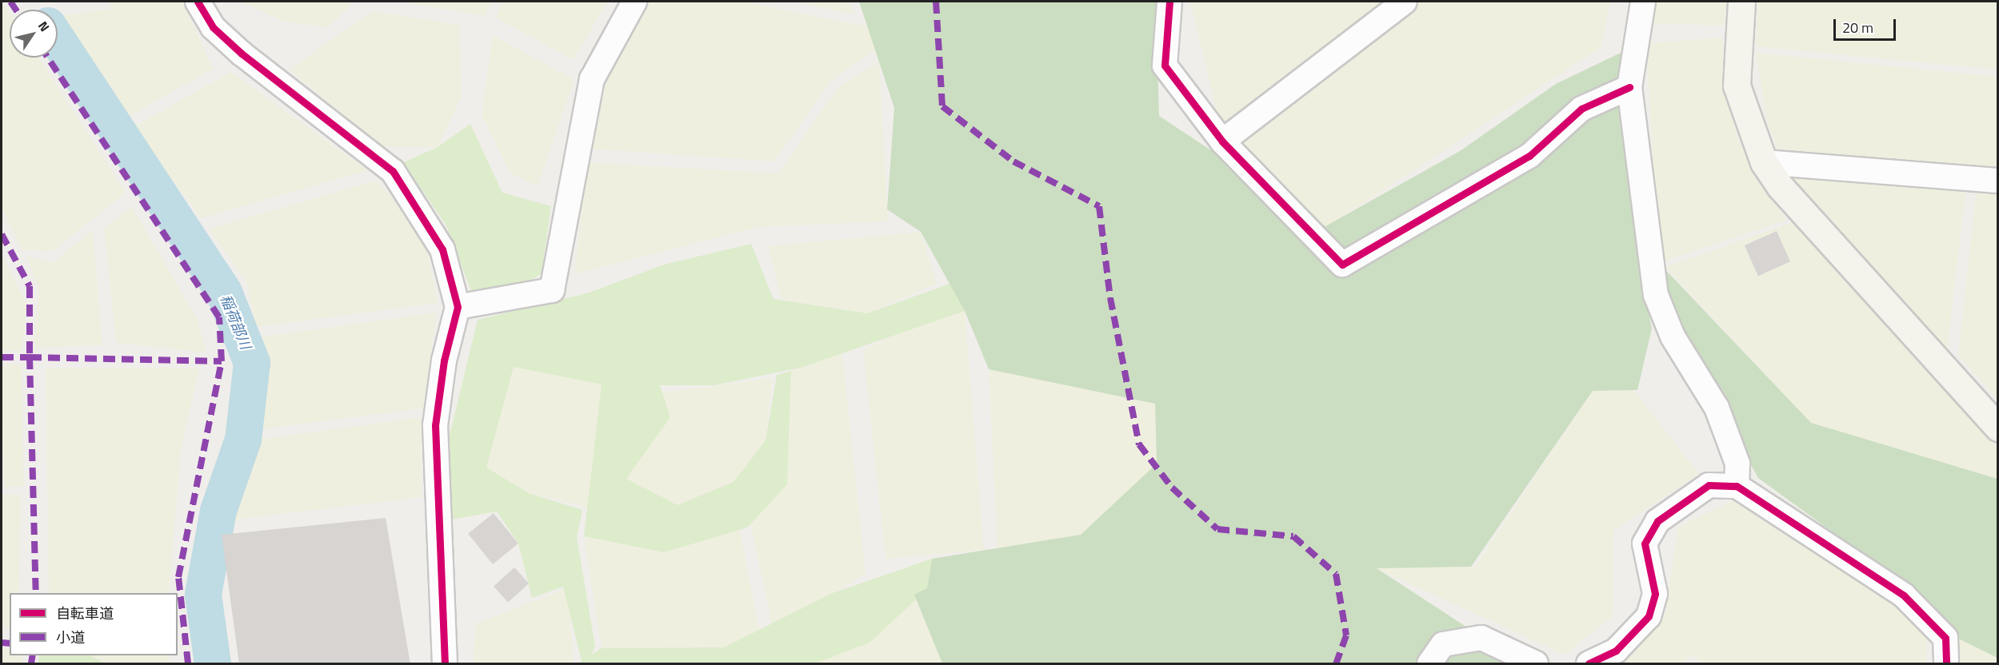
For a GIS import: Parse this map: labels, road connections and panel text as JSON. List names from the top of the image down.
{
  "water": ["稲荷部川"],
  "legend": ["自転車道", "小道"],
  "scale_bar": "20 m",
  "north": "top right"
}
